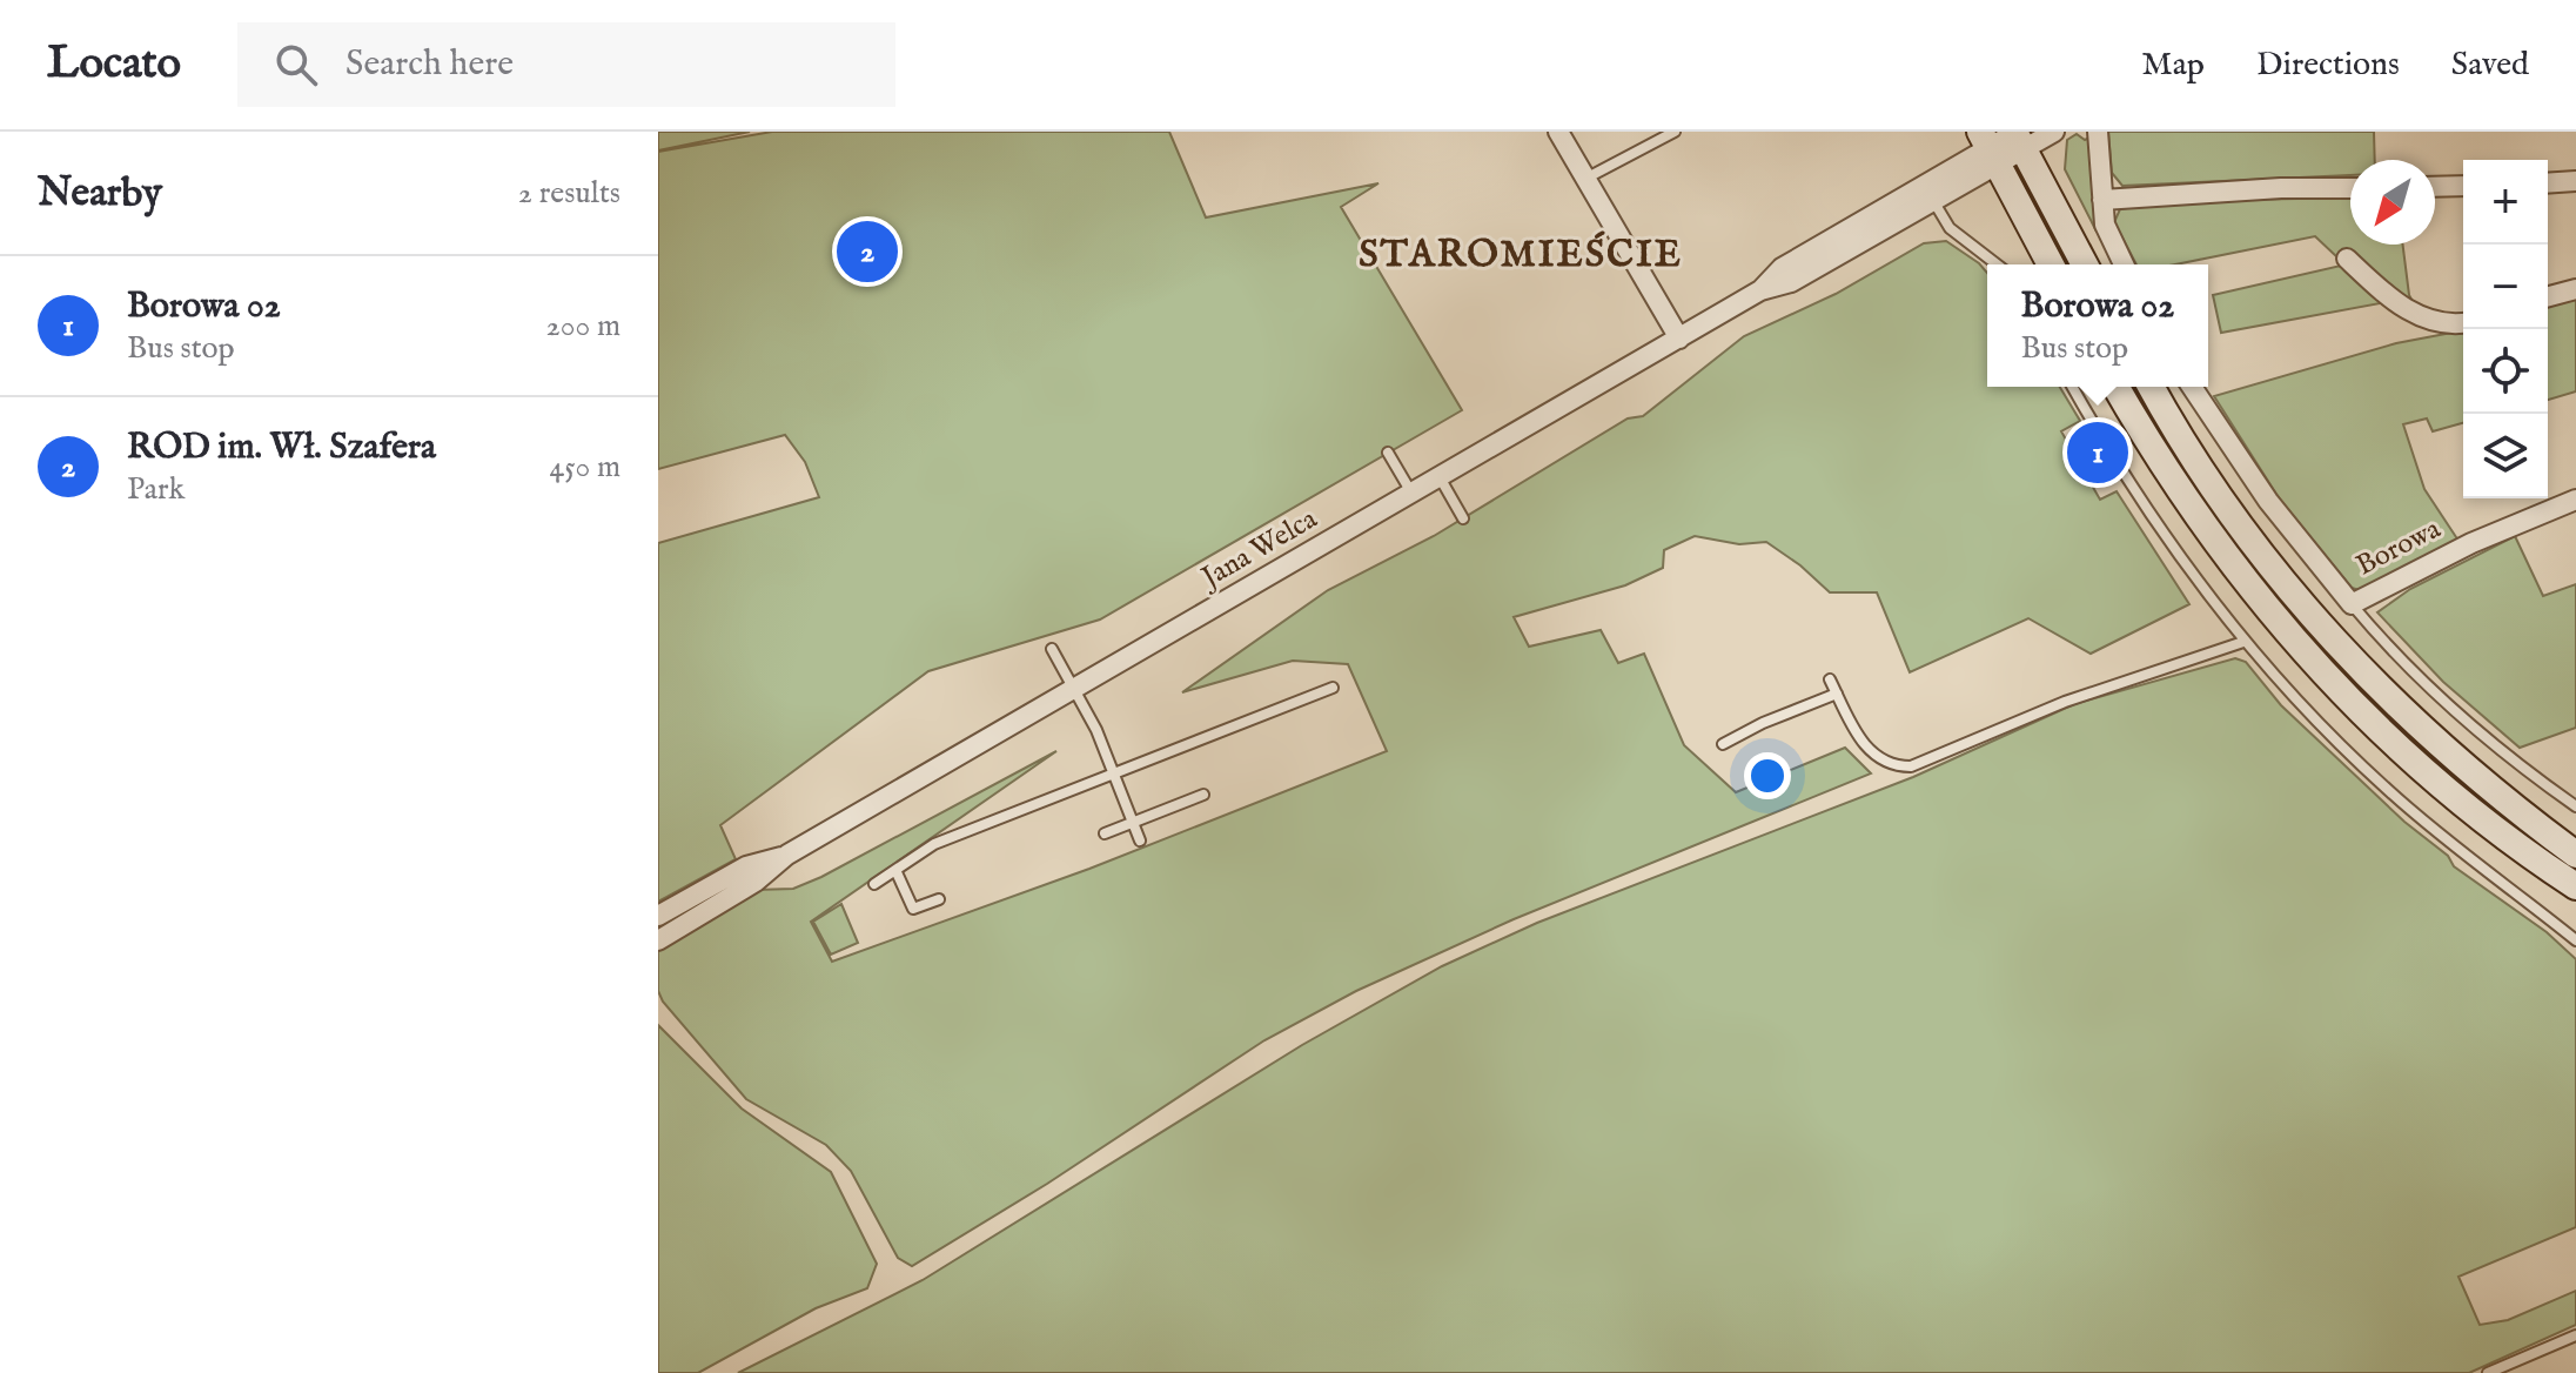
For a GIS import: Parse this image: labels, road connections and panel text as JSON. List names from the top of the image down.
{
  "streets": {
    "street": ["Borowa", "Jana Welca"]
  },
  "districts": ["STAROMIEŚCIE"],
  "north": "bottom left",
  "page": {
    "header": "Locato",
    "search": "Search here",
    "nav": ["Map", "Directions", "Saved"],
    "heading": ["Nearby", "2 results"],
    "map_buttons": ["+", "−"],
    "pins": ["2", "1"],
    "list": [
      {
        "mark": "1",
        "name": "Borowa 02",
        "note": "Bus stop",
        "value": "200 m"
      },
      {
        "mark": "2",
        "name": "ROD im. Wł. Szafera",
        "note": "Park",
        "value": "450 m"
      }
    ],
    "popup": ["Borowa 02", "Bus stop"]
  }
}
